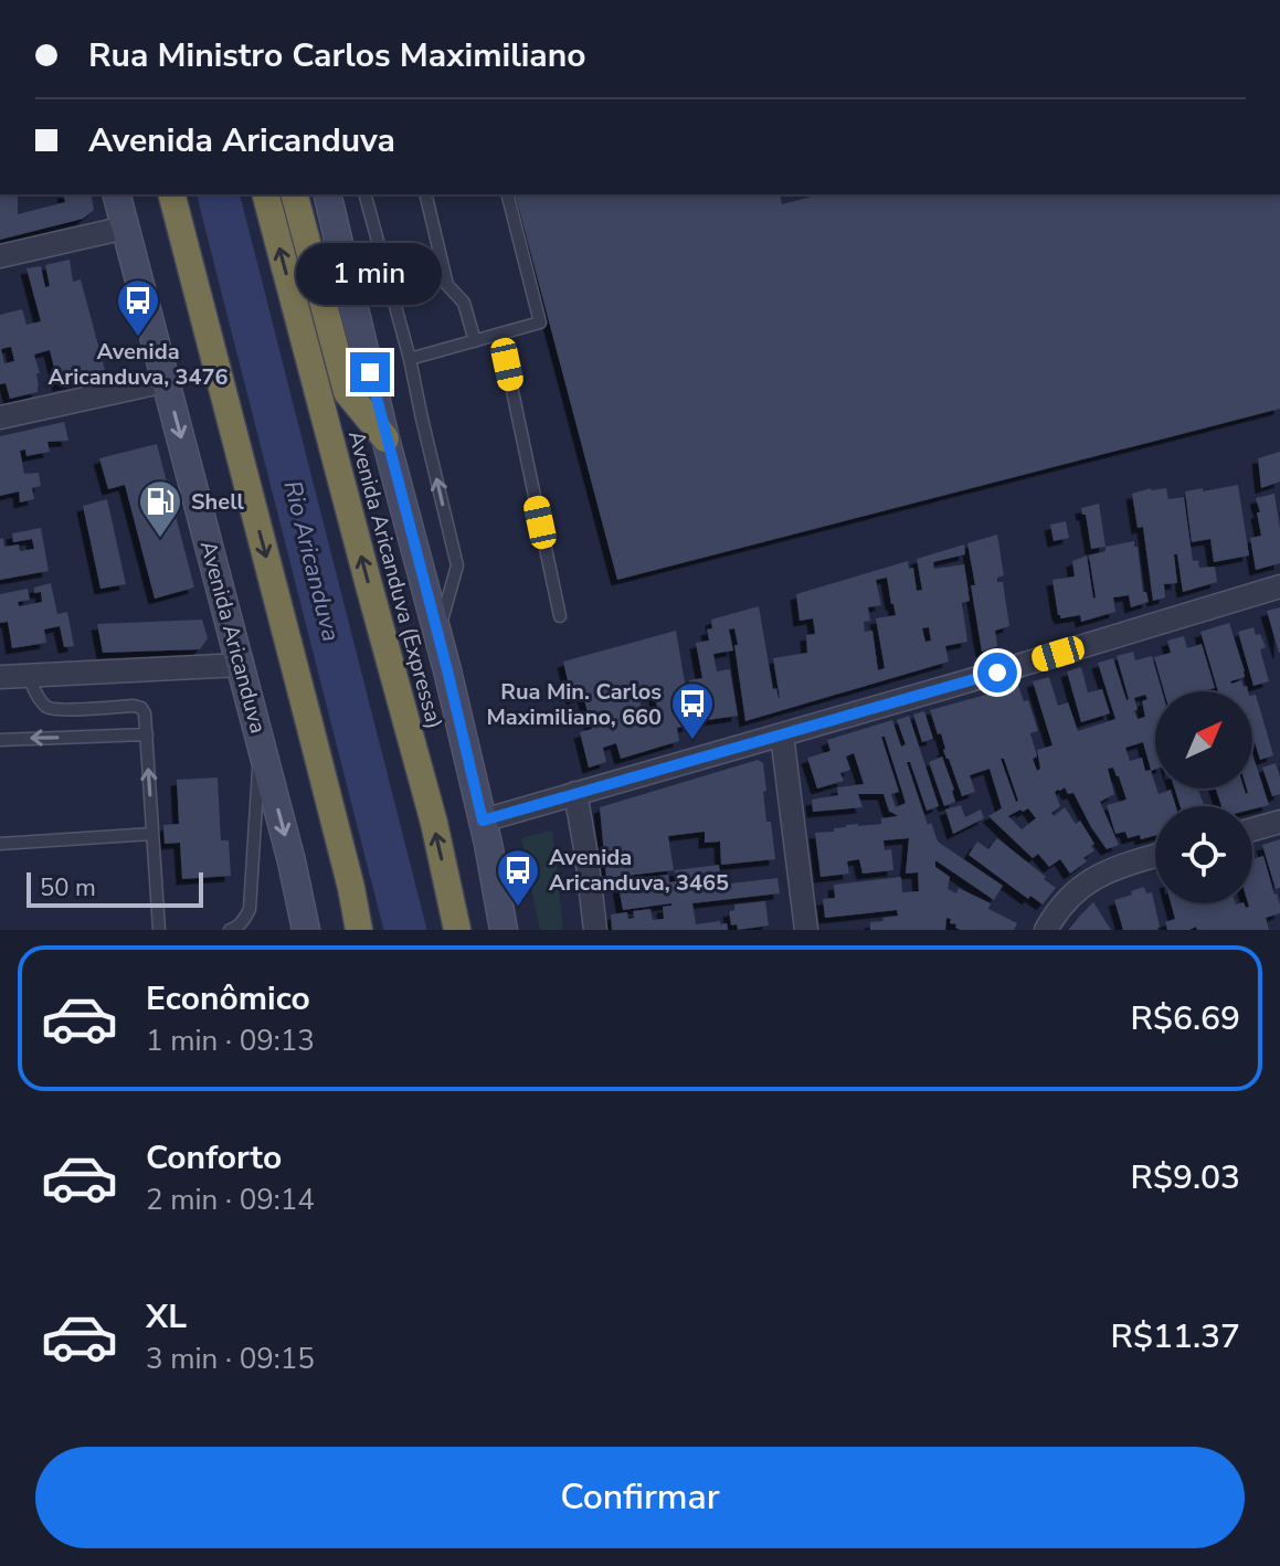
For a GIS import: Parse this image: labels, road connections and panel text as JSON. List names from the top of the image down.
{
  "streets": {
    "highway": ["Avenida Aricanduva (Expressa)"],
    "main road": ["Avenida Aricanduva"]
  },
  "water": ["Rio Aricanduva"],
  "places": {
    "bus stop": ["Avenida Aricanduva, 3476", "Rua Min. Carlos Maximiliano, 660", "Avenida Aricanduva, 3465"],
    "fuel station": ["Shell"]
  },
  "scale_bar": "50 m",
  "north": "top right",
  "page": {
    "banner": ["Rua Ministro Carlos Maximiliano", "Avenida Aricanduva"],
    "bubble": "1 min",
    "scale": "50 m",
    "list": [
      {
        "name": "Econômico",
        "note": "1 min · 09:13",
        "value": "R$6.69"
      },
      {
        "name": "Conforto",
        "note": "2 min · 09:14",
        "value": "R$9.03"
      },
      {
        "name": "XL",
        "note": "3 min · 09:15",
        "value": "R$11.37"
      }
    ],
    "buttons": "Confirmar"
  }
}
